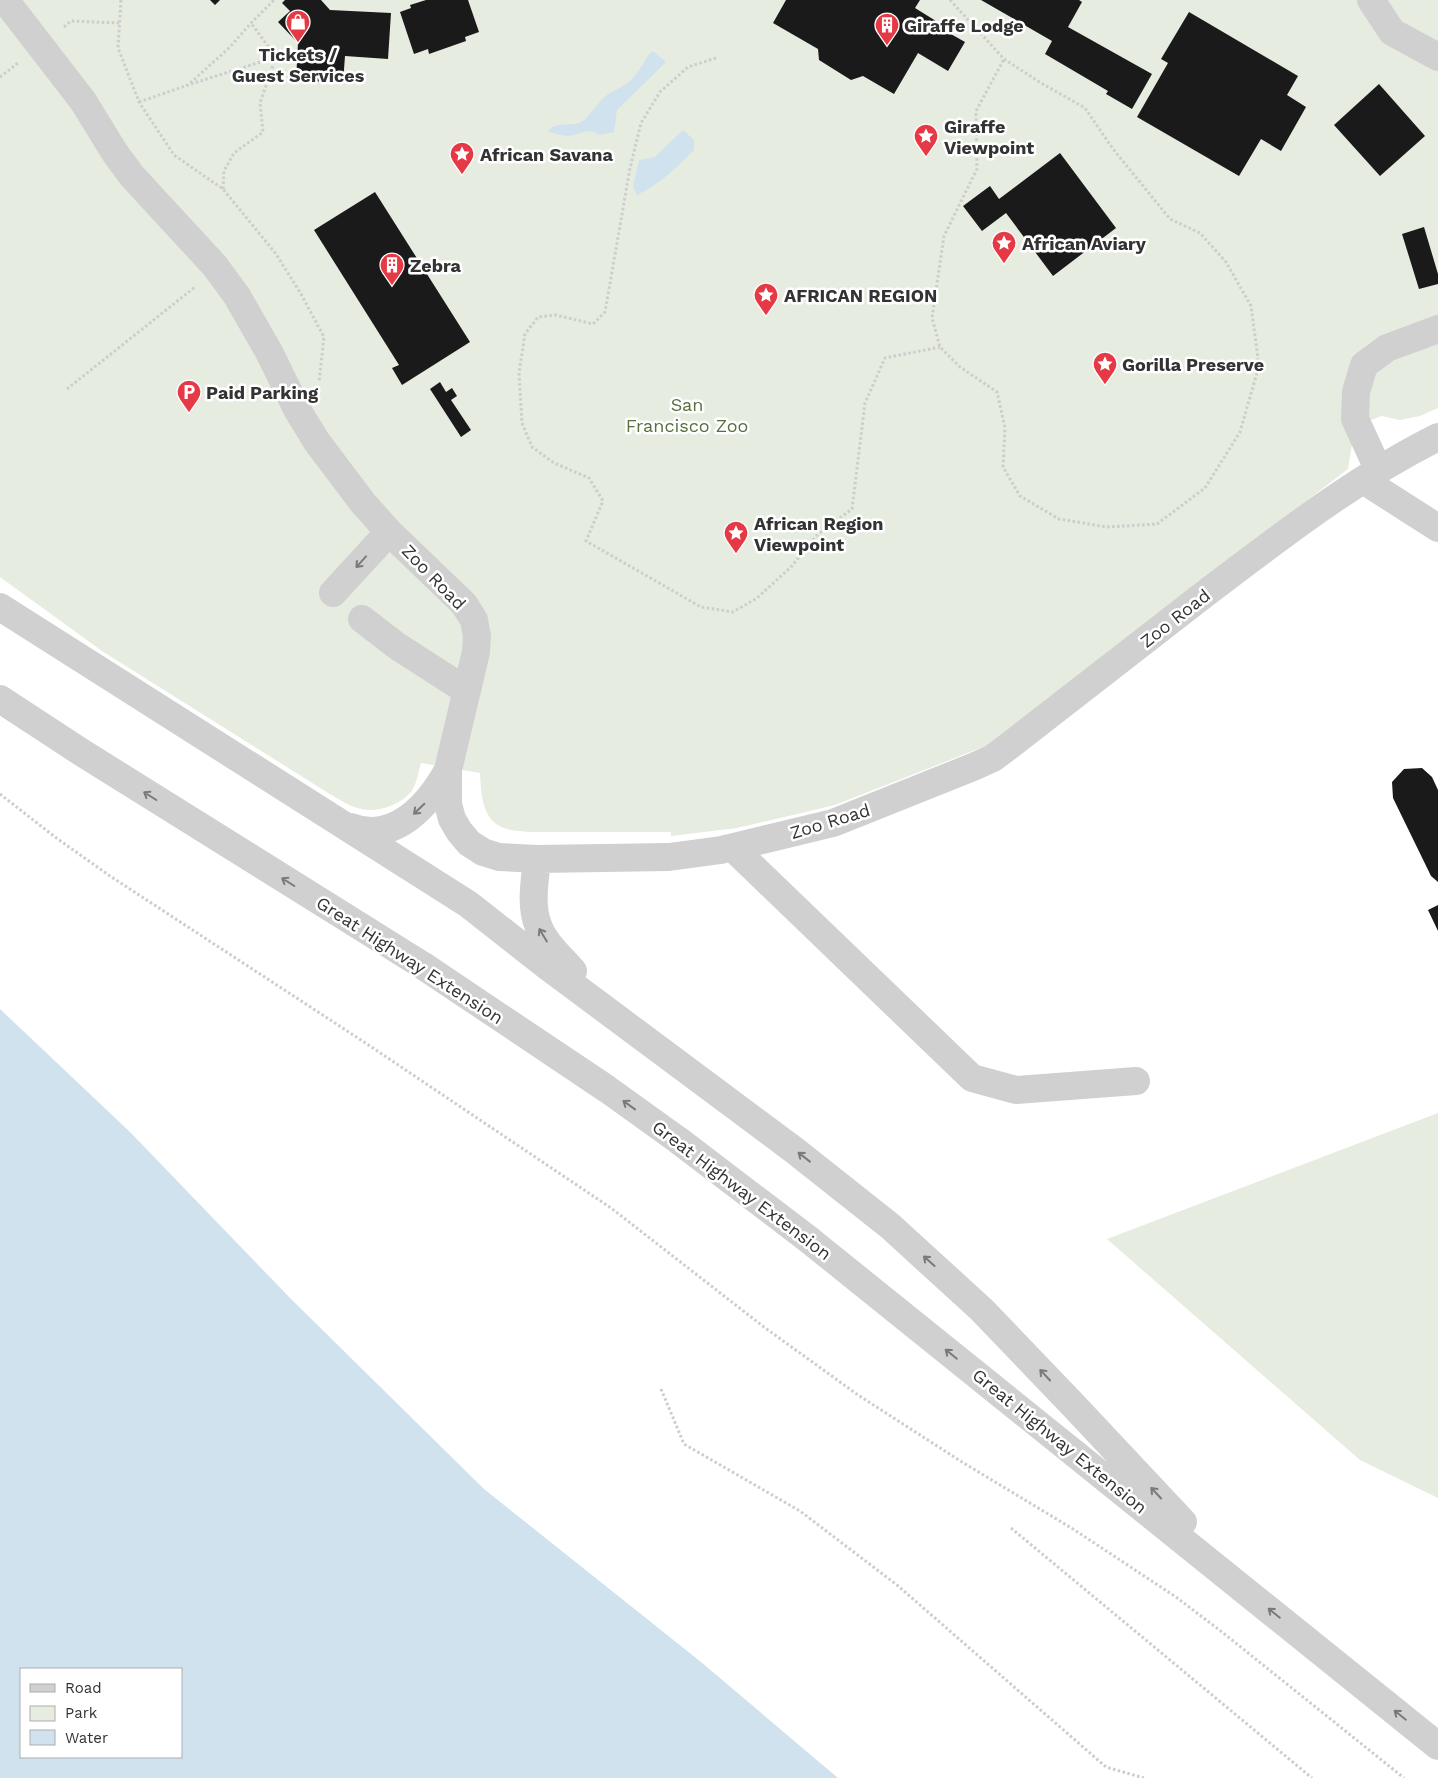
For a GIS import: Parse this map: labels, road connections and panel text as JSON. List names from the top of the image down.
{
  "streets": {
    "street": ["Zoo Road", "Great Highway Extension"]
  },
  "parks": ["San Francisco Zoo"],
  "places": {
    "shop": ["Tickets / Guest Services"],
    "building": ["Giraffe Lodge", "Zebra"],
    "place": [
      "Giraffe Viewpoint",
      "African Savana",
      "African Aviary",
      "AFRICAN REGION",
      "Gorilla Preserve",
      "African Region Viewpoint"
    ],
    "parking": ["Paid Parking"]
  },
  "legend": ["Road", "Park", "Water"]
}
